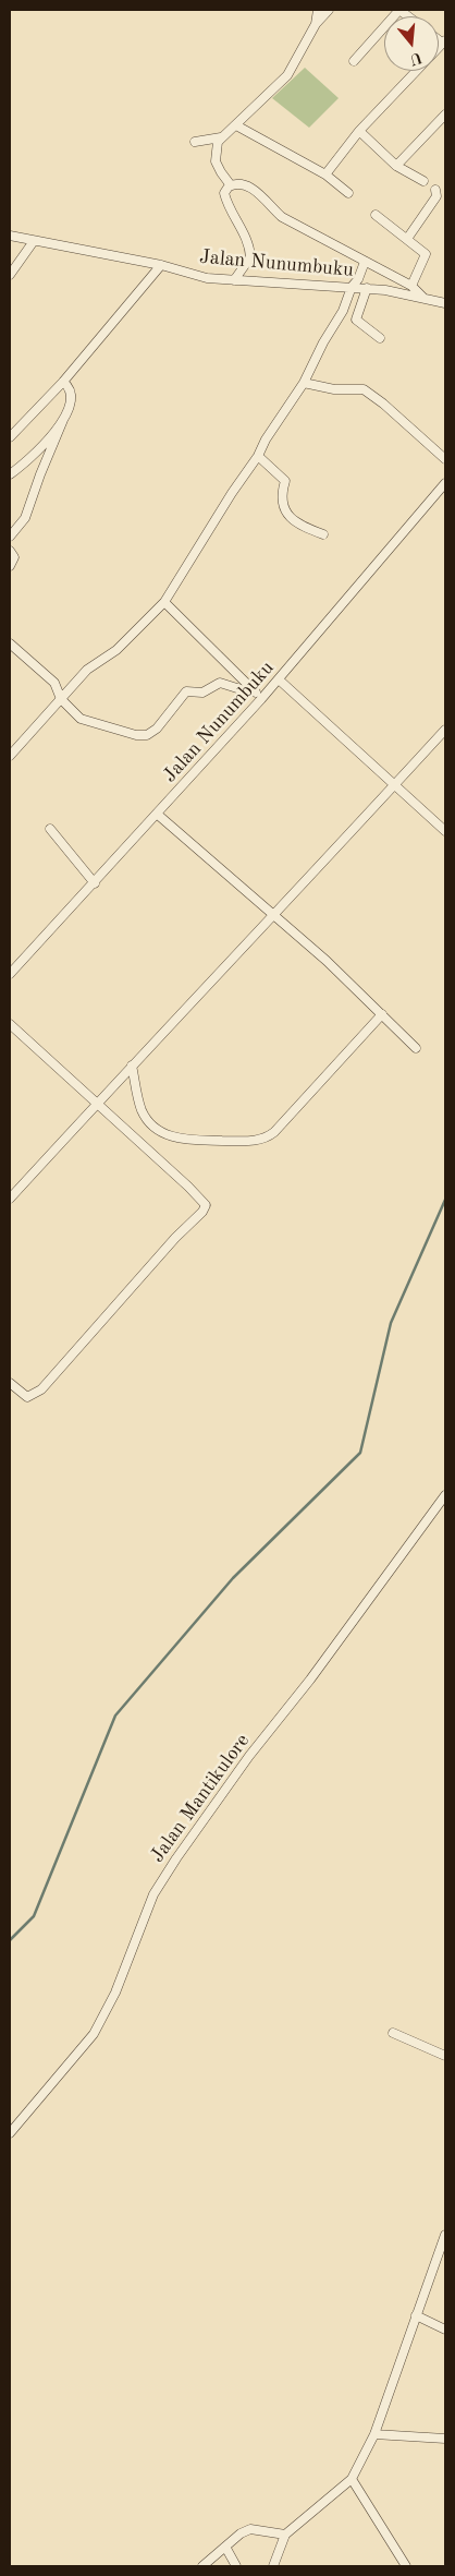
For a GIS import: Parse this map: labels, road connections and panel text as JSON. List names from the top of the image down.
{
  "streets": {
    "street": ["Jalan Nunumbuku", "Jalan Mantikulore"]
  },
  "north": "bottom"
}
